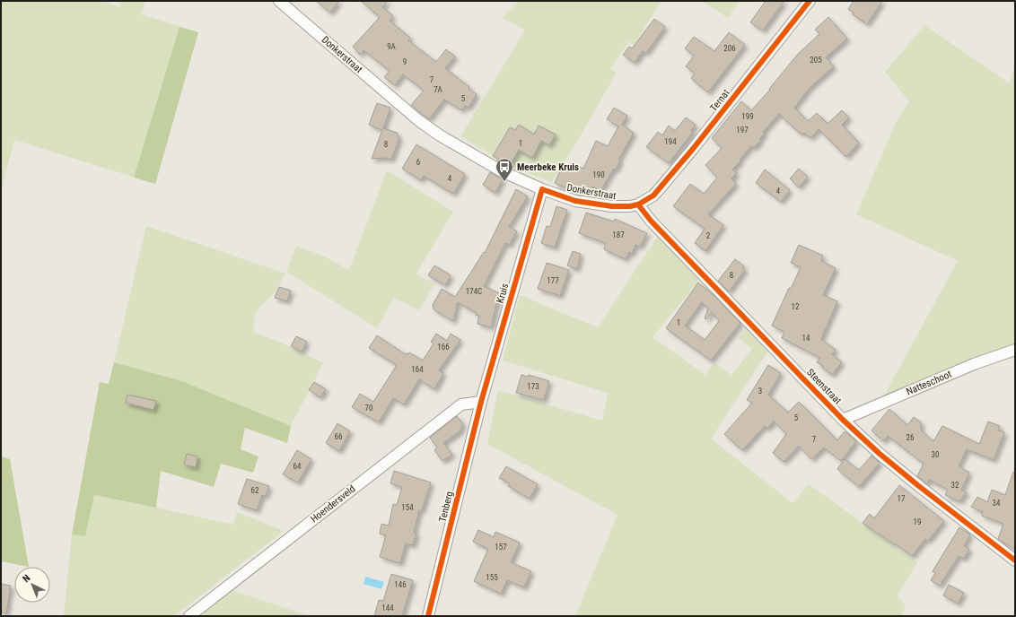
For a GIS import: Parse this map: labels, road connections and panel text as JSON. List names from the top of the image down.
{
  "streets": {
    "street": [
      "Donkerstraat",
      "Ternat",
      "Kruis",
      "Natteschoot",
      "Steenstraat",
      "Hoendersveld",
      "Tenberg"
    ]
  },
  "crossings": [
    ["Donkerstraat", "Ternat"],
    ["Donkerstraat", "Kruis"],
    ["Donkerstraat", "Steenstraat"],
    ["Ternat", "Steenstraat"],
    ["Kruis", "Hoendersveld"],
    ["Kruis", "Tenberg"],
    ["Natteschoot", "Steenstraat"],
    ["Hoendersveld", "Tenberg"]
  ],
  "places": {
    "bus stop": ["Meerbeke Kruis"]
  },
  "house_numbers": [
    "9A",
    "206",
    "205",
    "9",
    "7",
    "7A",
    "5",
    "199",
    "197",
    "194",
    "1",
    "8",
    "6",
    "190",
    "4",
    "4",
    "187",
    "2",
    "8",
    "177",
    "174C",
    "12",
    "1",
    "14",
    "166",
    "164",
    "173",
    "3",
    "70",
    "5",
    "66",
    "26",
    "7",
    "30",
    "64",
    "32",
    "62",
    "17",
    "34",
    "154",
    "19",
    "157",
    "155",
    "146",
    "144"
  ],
  "north": "top left"
}
